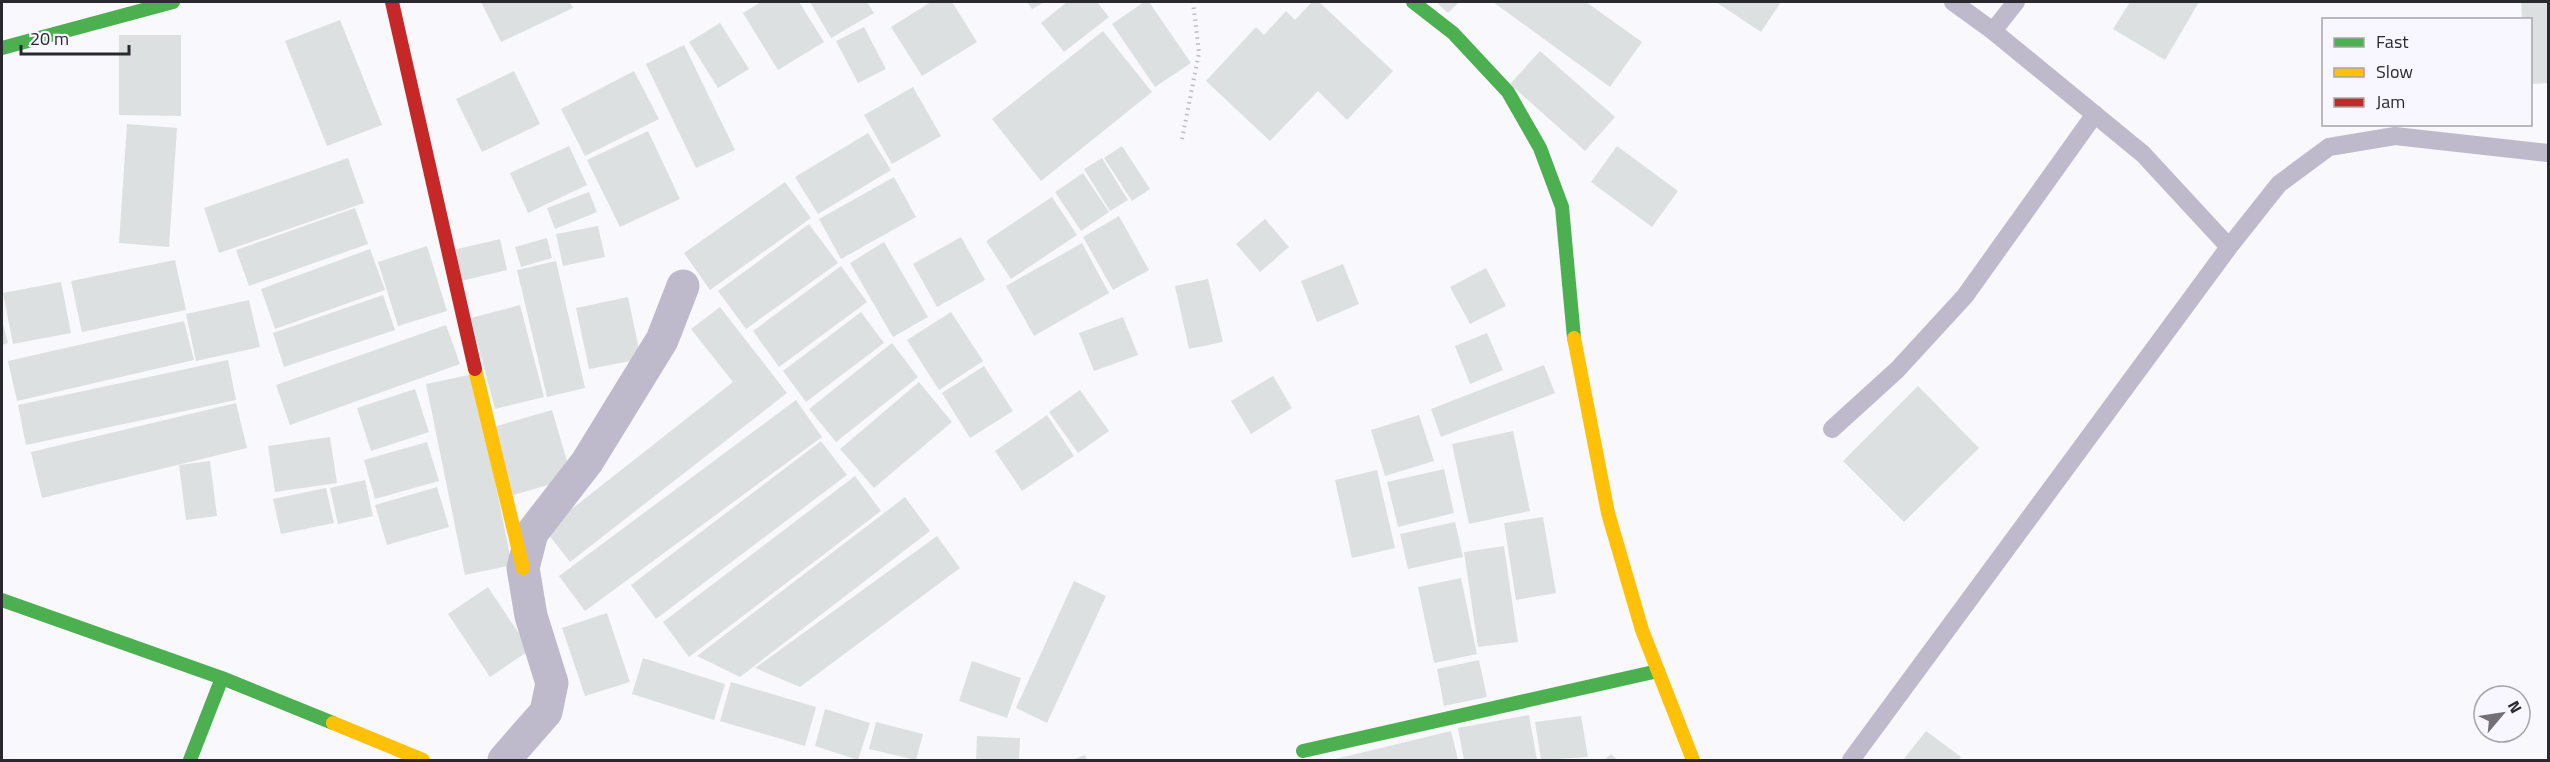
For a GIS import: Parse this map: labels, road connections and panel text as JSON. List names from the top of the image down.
{
  "legend": ["Fast", "Slow", "Jam"],
  "scale_bar": "20 m",
  "north": "top right"
}
